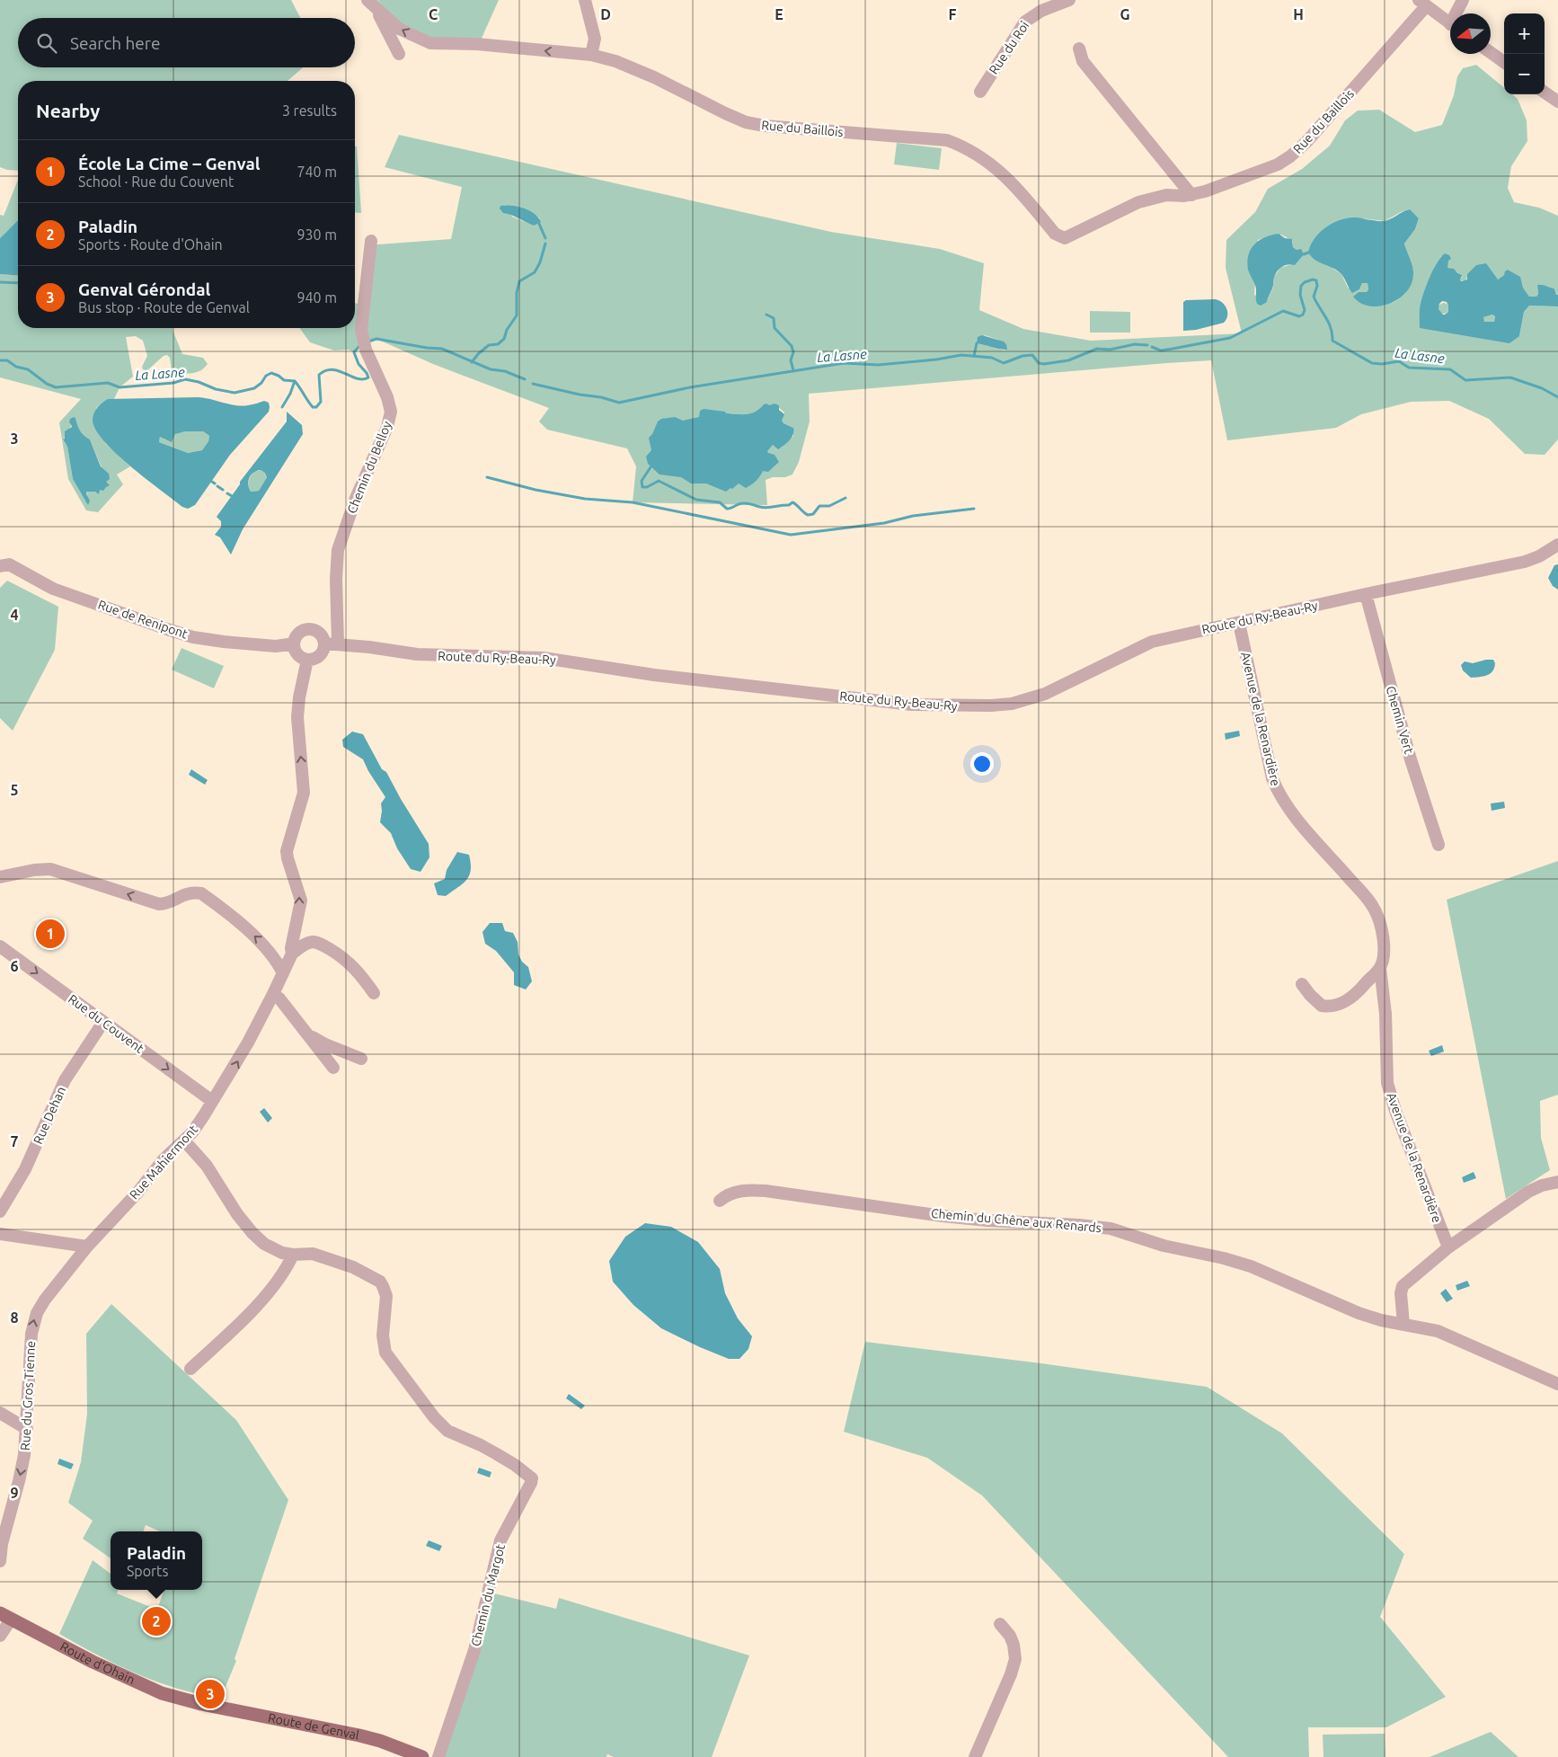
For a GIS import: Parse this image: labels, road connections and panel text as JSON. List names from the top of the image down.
{
  "streets": {
    "main road": ["Route d'Ohain", "Route de Genval"],
    "street": [
      "Rue du Roi",
      "Rue du Baillois",
      "Chemin du Belloy",
      "Route du Ry-Beau-Ry",
      "Rue de Renipont",
      "Avenue de la Renardière",
      "Chemin Vert",
      "Rue du Couvent",
      "Rue Dehan",
      "Rue Mahiermont",
      "Chemin du Chêne aux Renards",
      "Rue du Gros Tienne",
      "Chemin du Margot"
    ]
  },
  "crossings": [
    ["Chemin du Belloy", "Route du Ry-Beau-Ry"],
    ["Route du Ry-Beau-Ry", "Rue de Renipont"],
    ["Route du Ry-Beau-Ry", "Avenue de la Renardière"],
    ["Route du Ry-Beau-Ry", "Chemin Vert"],
    ["Route du Ry-Beau-Ry", "Rue Mahiermont"],
    ["Rue de Renipont", "Rue Mahiermont"],
    ["Rue du Couvent", "Rue Dehan"],
    ["Rue du Couvent", "Rue Mahiermont"],
    ["Rue Mahiermont", "Rue du Gros Tienne"],
    ["Route d'Ohain", "Route de Genval"]
  ],
  "one_way": ["Rue du Couvent", "Rue Mahiermont"],
  "water": ["La Lasne"],
  "north": "left",
  "page": {
    "map_buttons": ["+", "−"],
    "search": "Search here",
    "heading": ["Nearby", "3 results"],
    "list": [
      {
        "mark": "1",
        "name": "École La Cime – Genval",
        "note": "School · Rue du Couvent",
        "value": "740 m"
      },
      {
        "mark": "2",
        "name": "Paladin",
        "note": "Sports · Route d'Ohain",
        "value": "930 m"
      },
      {
        "mark": "3",
        "name": "Genval Gérondal",
        "note": "Bus stop · Route de Genval",
        "value": "940 m"
      }
    ],
    "pins": ["1", "2", "3"],
    "popup": ["Paladin", "Sports"]
  },
  "grid": {
    "columns": [
      "C",
      "D",
      "E",
      "F",
      "G",
      "H"
    ],
    "rows": [
      "3",
      "4",
      "5",
      "6",
      "7",
      "8",
      "9"
    ]
  }
}
